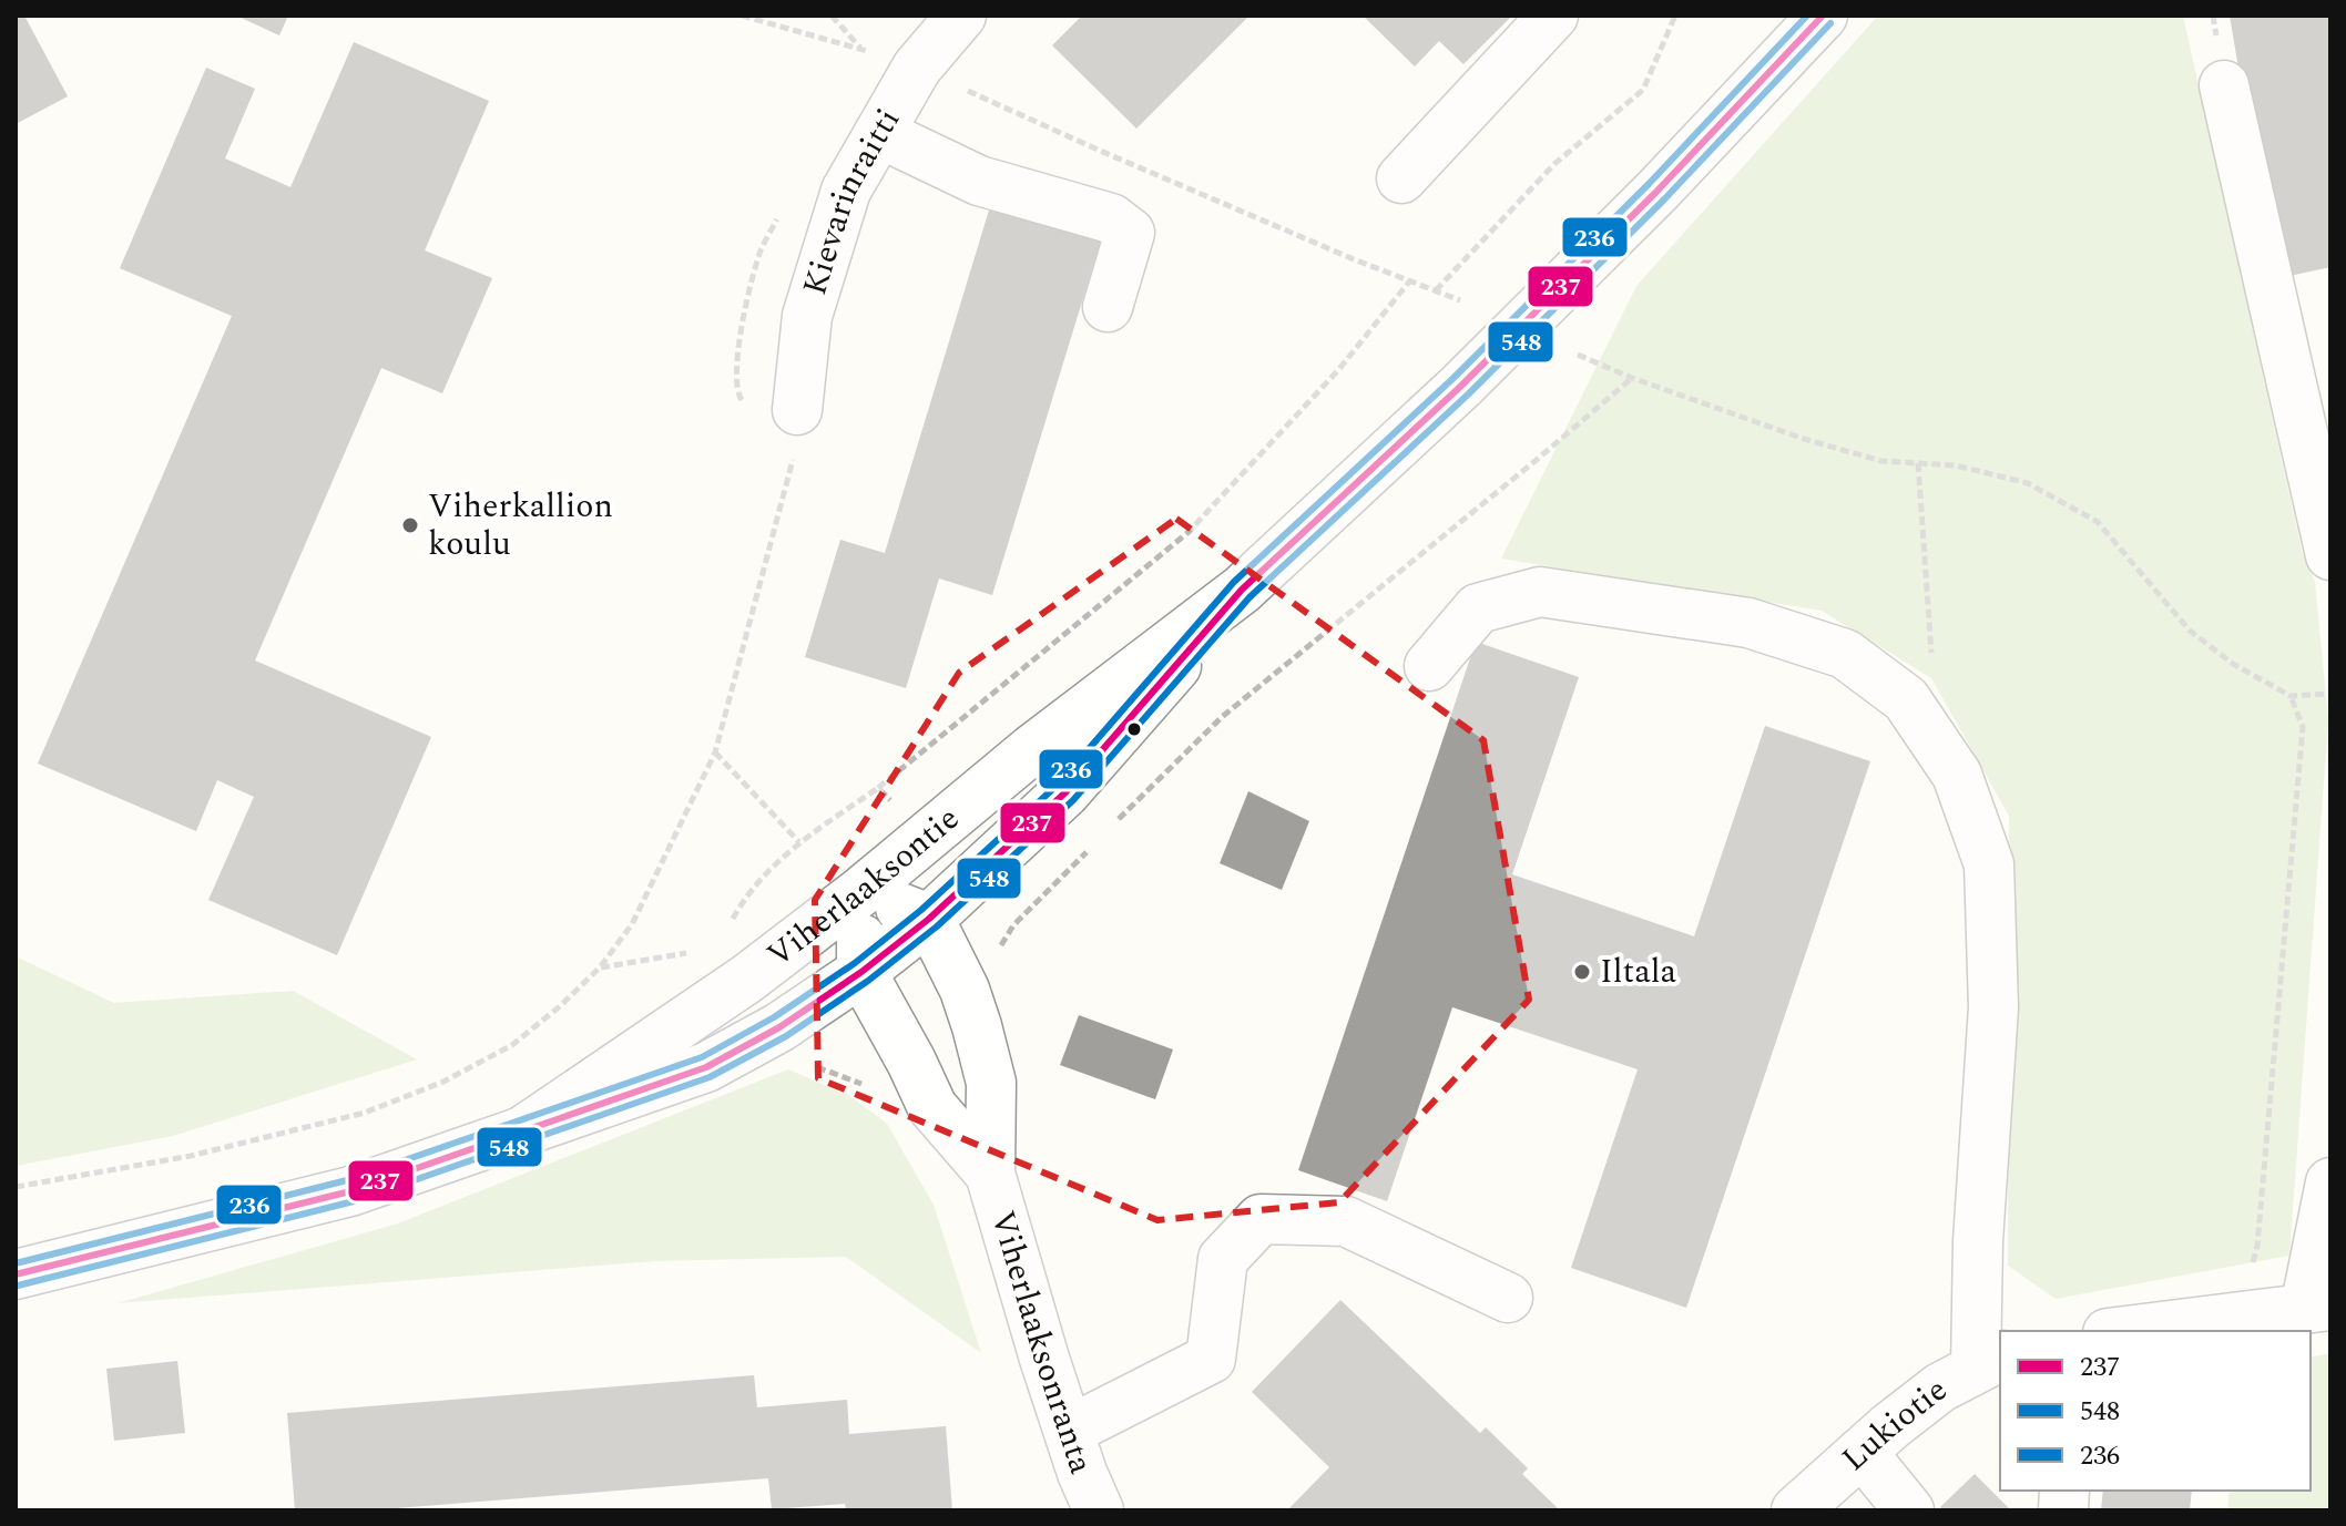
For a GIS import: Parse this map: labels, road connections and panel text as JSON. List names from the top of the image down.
{
  "streets": {
    "street": [
      "Kievarinraitti",
      "Viherlaaksontie",
      "Viherlaaksonranta",
      "Lukiotie"
    ]
  },
  "crossings": [
    ["Viherlaaksontie", "Viherlaaksonranta"]
  ],
  "places": ["Viherkallion koulu", "Iltala"],
  "lines": ["transit line 237", "transit line 236", "transit line 548"],
  "legend": ["237", "548", "236"]
}
